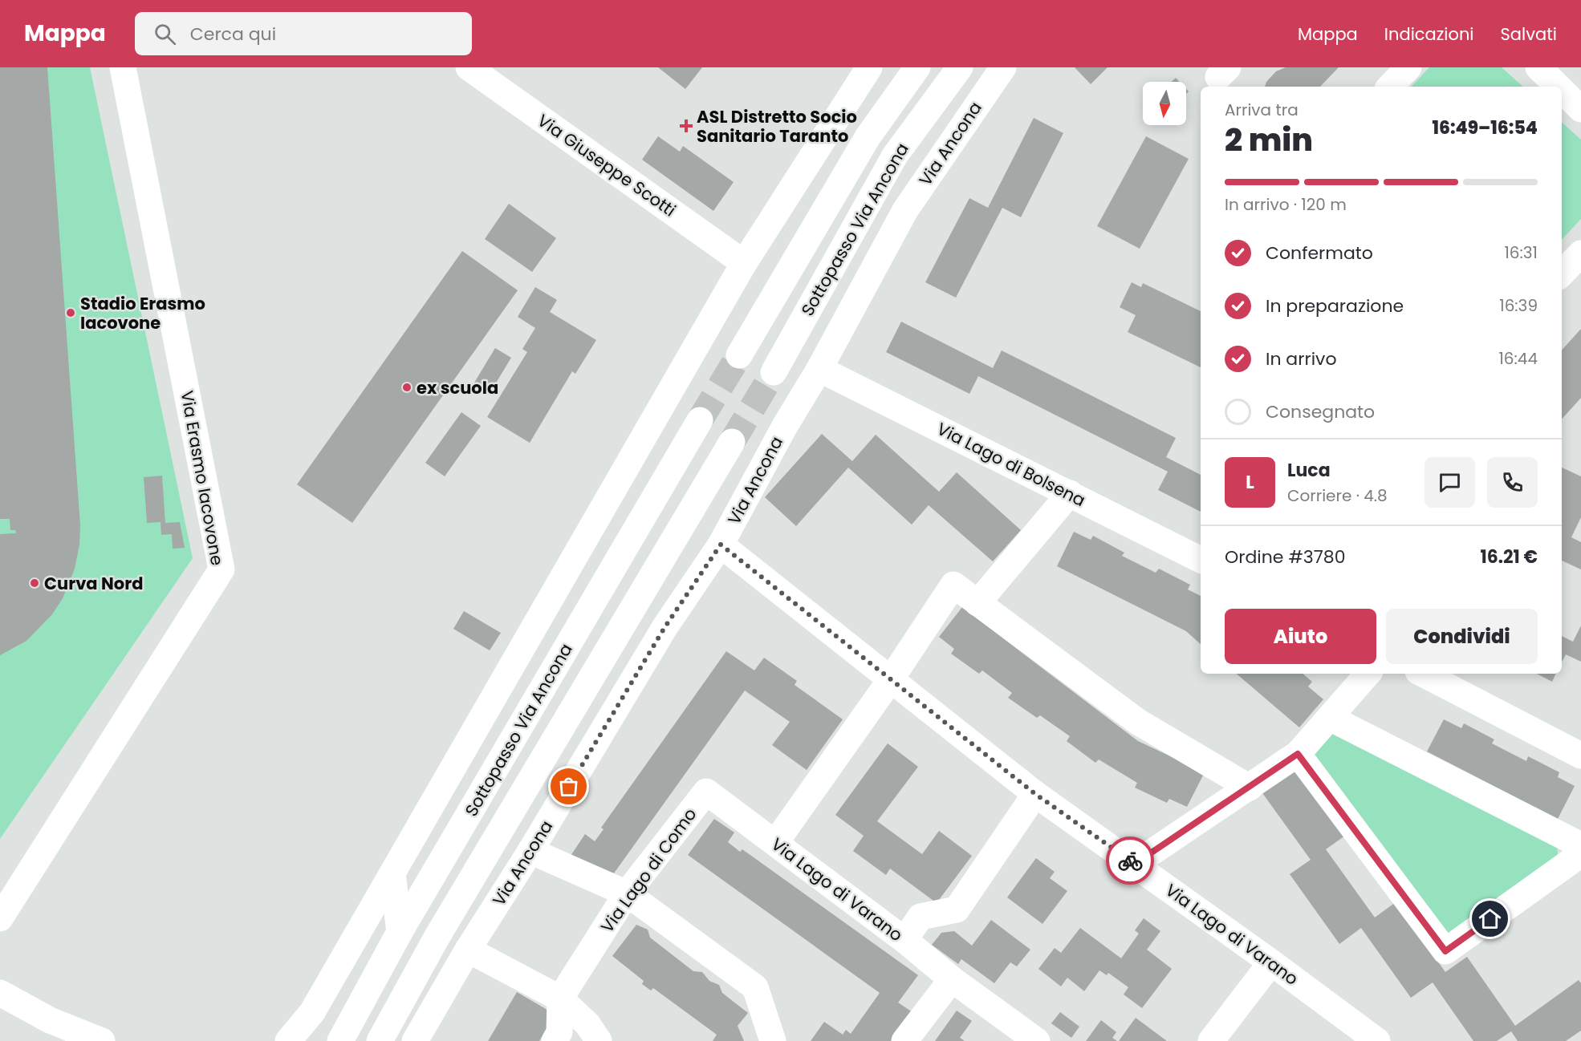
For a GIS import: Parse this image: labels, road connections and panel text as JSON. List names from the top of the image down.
{
  "streets": {
    "street": [
      "Via Ancona",
      "Via Giuseppe Scotti",
      "Sottopasso Via Ancona",
      "Via Lago di Bolsena",
      "Via Erasmo Iacovone",
      "Via Lago di Como",
      "Via Lago di Varano"
    ]
  },
  "crossings": [
    ["Via Ancona", "Via Lago di Bolsena"],
    ["Via Ancona", "Via Lago di Varano"],
    ["Via Lago di Como", "Via Lago di Varano"]
  ],
  "places": {
    "health": ["ASL Distretto Socio Sanitario Taranto"],
    "other": ["Stadio Erasmo Iacovone", "ex scuola", "Curva Nord"]
  },
  "north": "bottom",
  "page": {
    "header": "Mappa",
    "search": "Cerca qui",
    "nav": ["Mappa", "Indicazioni", "Salvati"],
    "heading": ["2 min", "Arriva tra", "16:49–16:54"],
    "panel": [
      "Luca",
      "Corriere · 4.8",
      "Ordine #3780",
      "16.21 €"
    ],
    "bar": "In arrivo · 120 m",
    "list": [
      ["Confermato", "16:31"],
      ["In preparazione", "16:39"],
      ["In arrivo", "16:44"],
      "Consegnato"
    ],
    "round": "L",
    "buttons": ["Aiuto", "Condividi"]
  }
}
